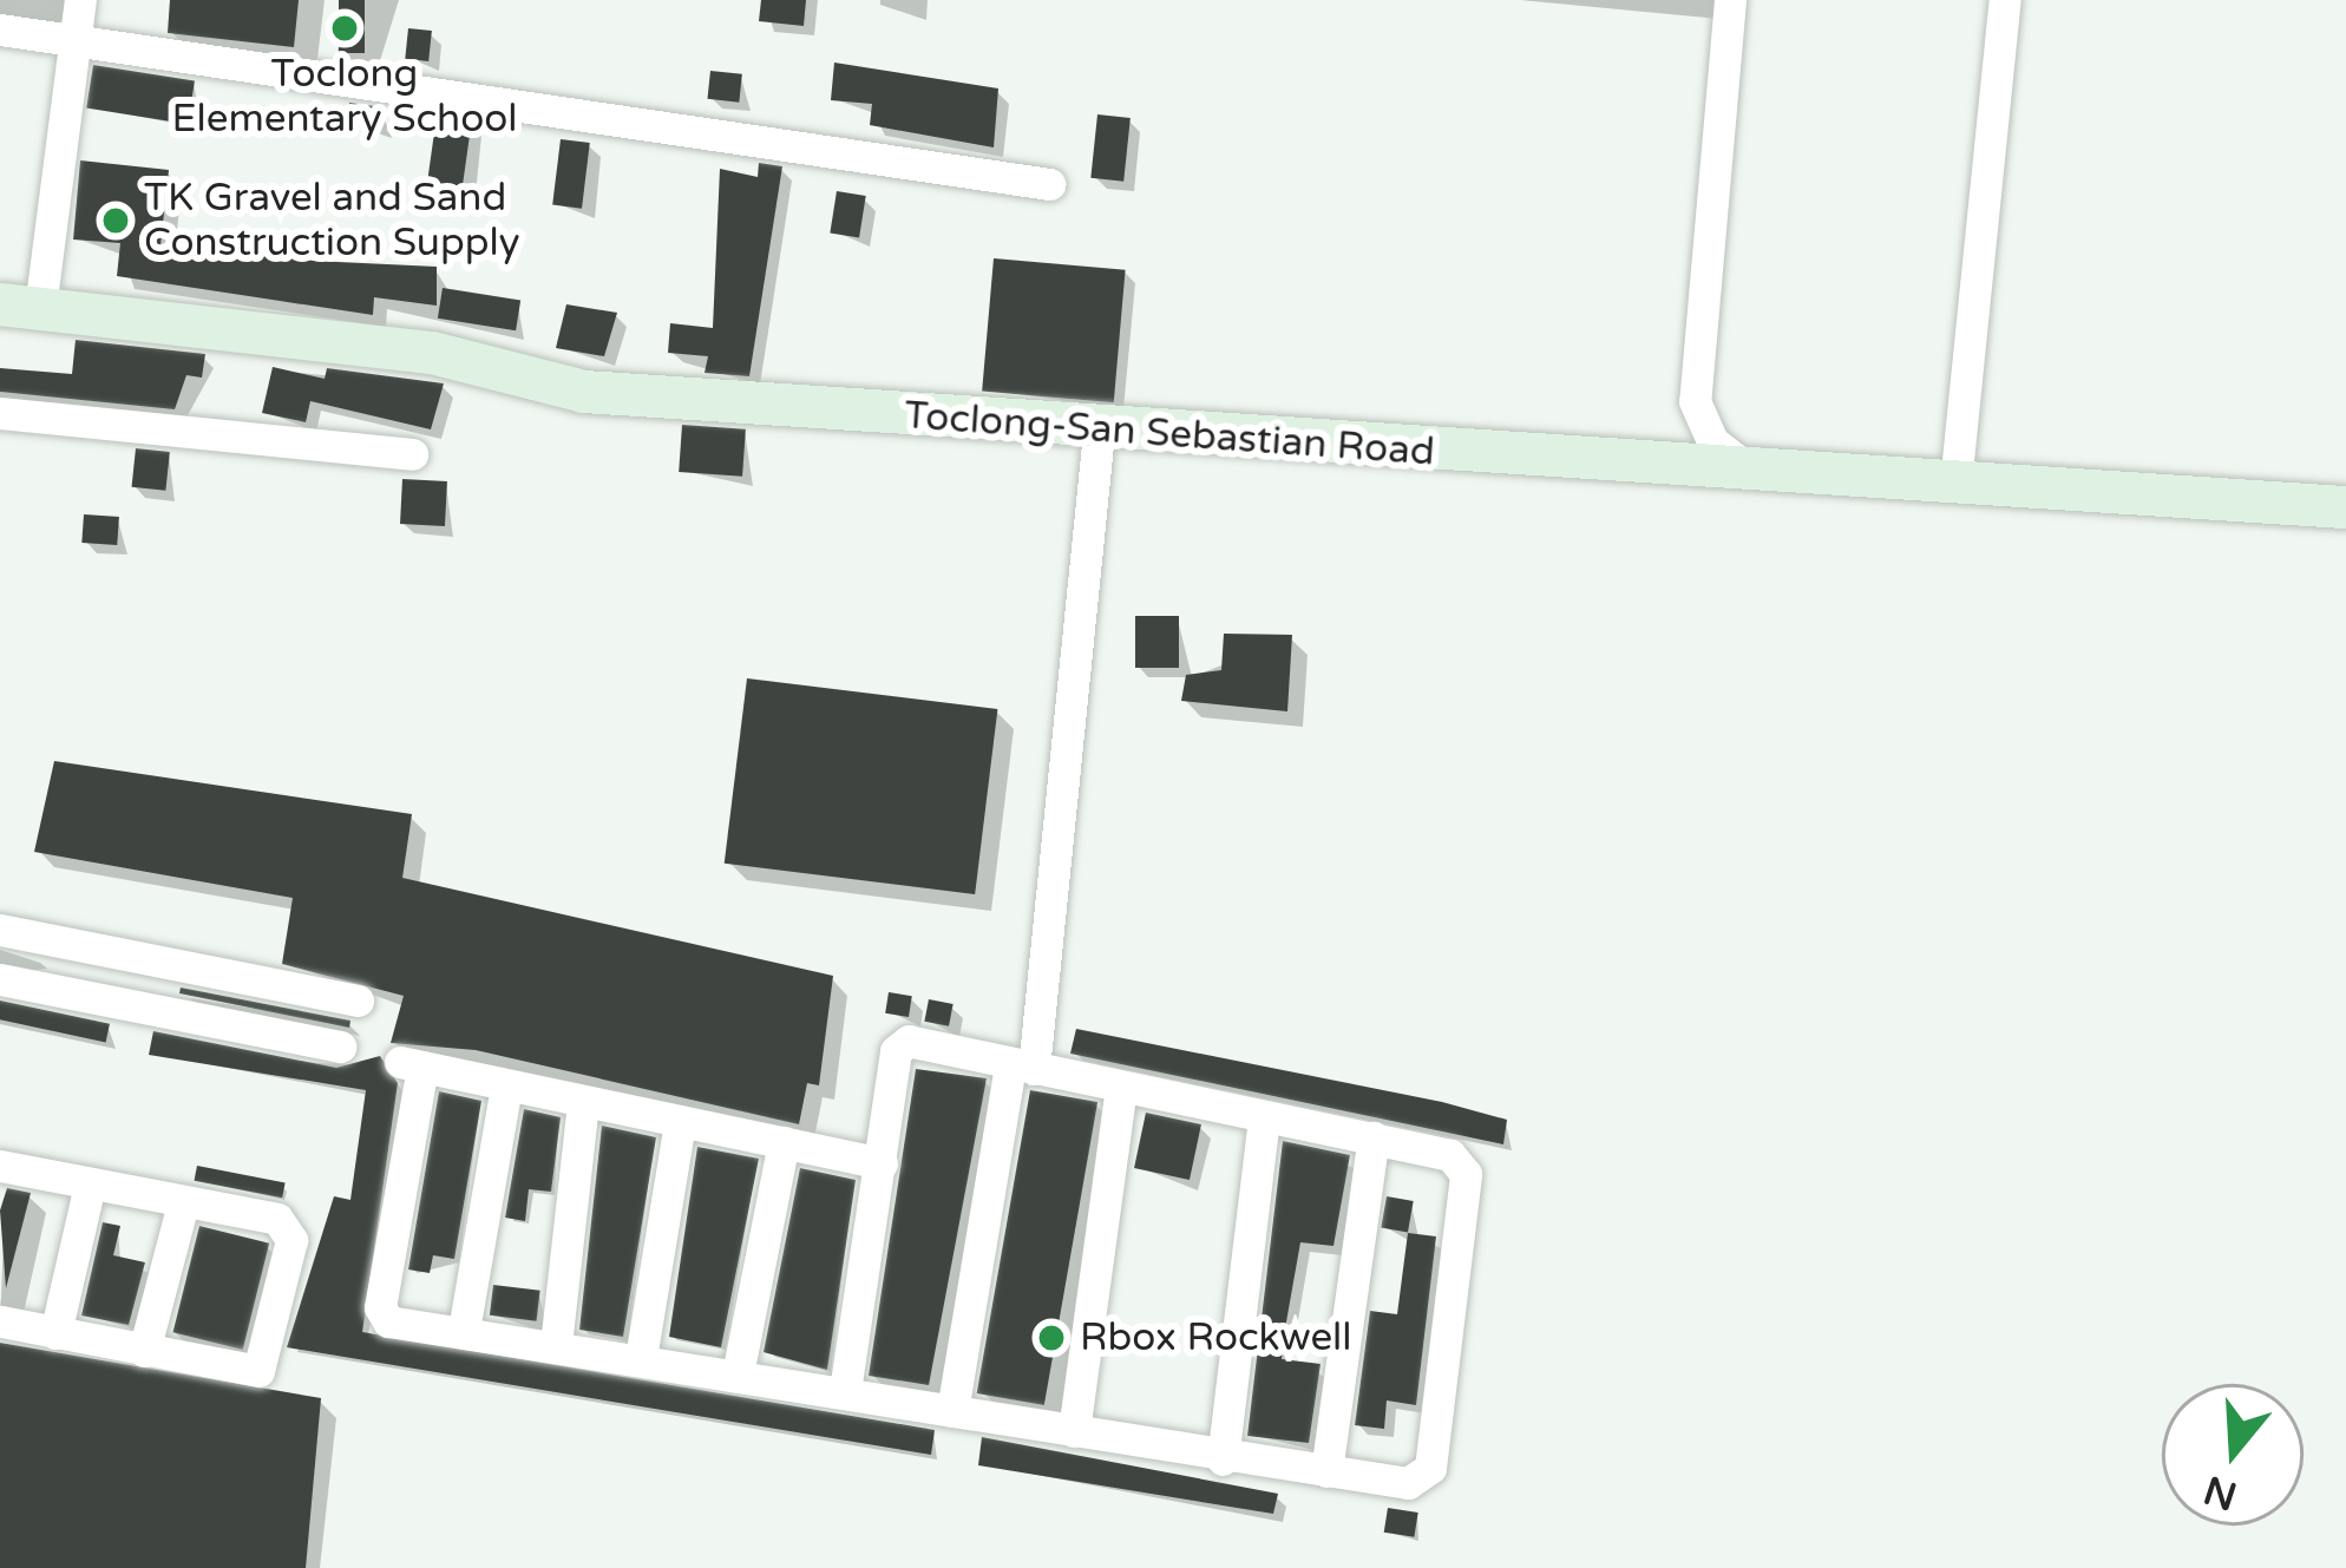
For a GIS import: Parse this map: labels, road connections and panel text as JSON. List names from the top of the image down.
{
  "streets": {
    "street": ["Toclong-San Sebastian Road"]
  },
  "places": ["Toclong Elementary School", "TK Gravel and Sand Construction Supply", "Rbox Rockwell"],
  "north": "bottom"
}
